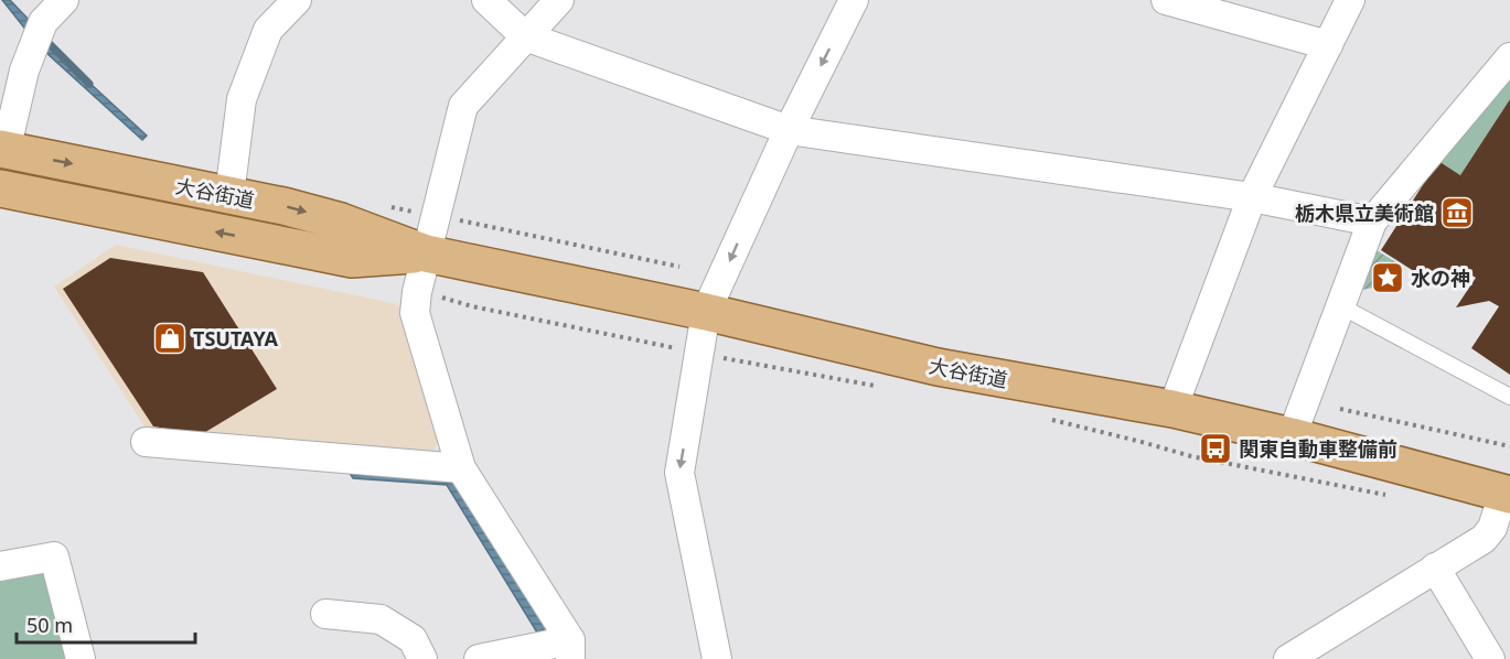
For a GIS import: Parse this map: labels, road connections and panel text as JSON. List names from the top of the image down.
{
  "streets": {
    "main road": ["大谷街道"]
  },
  "places": {
    "museum": ["栃木県立美術館"],
    "place": ["水の神"],
    "shop": ["TSUTAYA"],
    "bus stop": ["関東自動車整備前"]
  },
  "scale_bar": "50 m"
}
